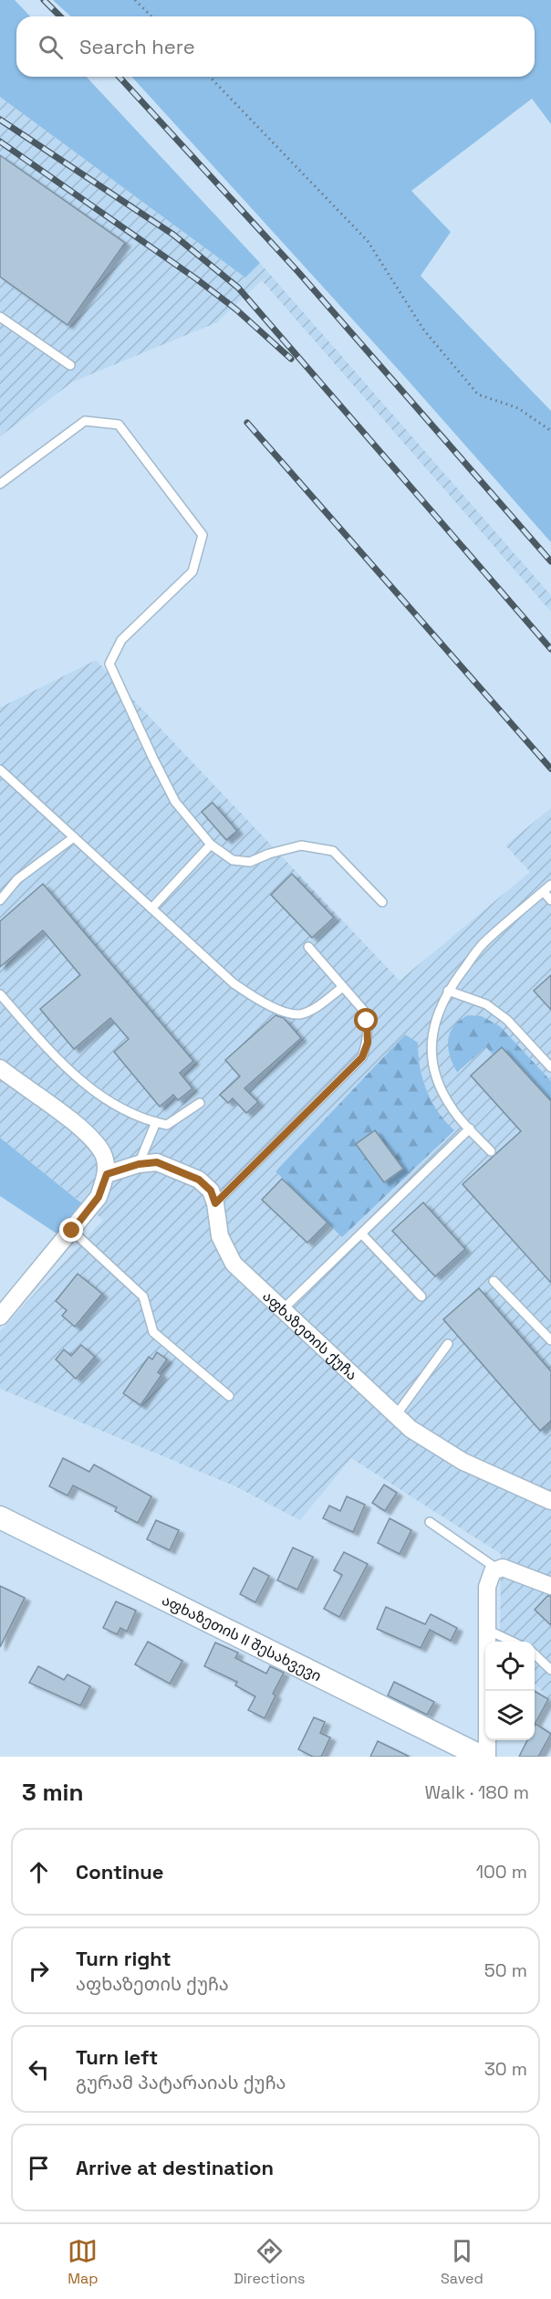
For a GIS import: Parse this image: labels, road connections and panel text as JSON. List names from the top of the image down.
{
  "streets": {
    "street": ["აფხაზეთის ქუჩა", "აფხაზეთის II შესახვევი"]
  },
  "page": {
    "search": "Search here",
    "heading": ["3 min", "Walk · 180 m"],
    "list": [
      ["Continue", "100 m"],
      ["Turn right", "აფხაზეთის ქუჩა", "50 m"],
      ["Turn left", "გურამ პატარაიას ქუჩა", "30 m"],
      "Arrive at destination"
    ],
    "nav": ["Map", "Directions", "Saved"]
  }
}
